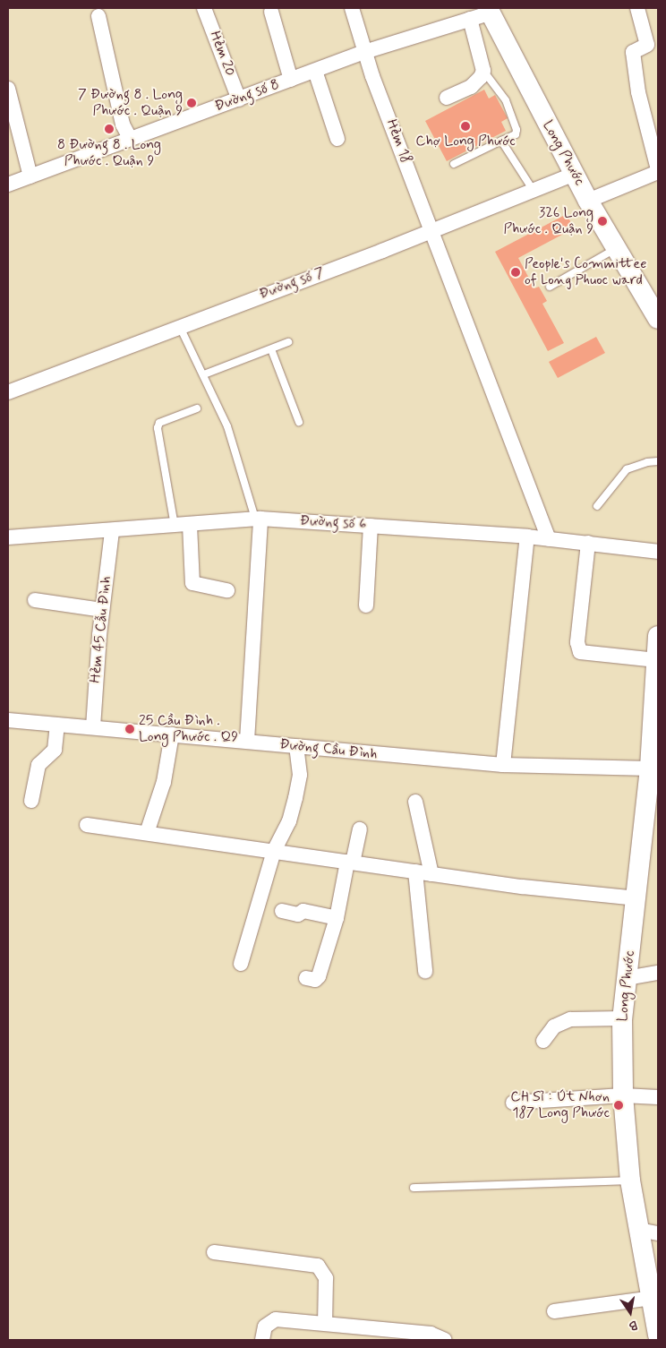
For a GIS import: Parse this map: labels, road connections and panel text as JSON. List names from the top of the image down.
{
  "streets": {
    "street": [
      "Hẻm 20",
      "Đường số 8",
      "Hẻm 18",
      "Long Phước",
      "Đường số 7",
      "Đường số 6",
      "Hẻm 45 Cẫu Đình",
      "Đường Cầu Đình"
    ]
  },
  "crossings": [
    ["Hẻm 20", "Đường số 8"],
    ["Đường số 8", "Hẻm 18"],
    ["Đường số 8", "Long Phước"],
    ["Hẻm 18", "Đường số 7"],
    ["Hẻm 18", "Đường số 6"],
    ["Long Phước", "Đường số 7"],
    ["Long Phước", "Đường Cầu Đình"],
    ["Đường số 6", "Hẻm 45 Cẫu Đình"],
    ["Hẻm 45 Cẫu Đình", "Đường Cầu Đình"]
  ],
  "places": [
    "7 Đường 8 . Long Phước . Quận 9",
    "Chợ Long Phước",
    "8 Đường 8 . Long Phước . Quận 9",
    "326 Long Phước . Quận 9",
    "People's Committee of Long Phuoc ward",
    "25 Cầu Đình . Long Phước . Q9",
    "CH Sỉ : Út Nhơn 187 Long Phước"
  ],
  "north": "bottom"
}
